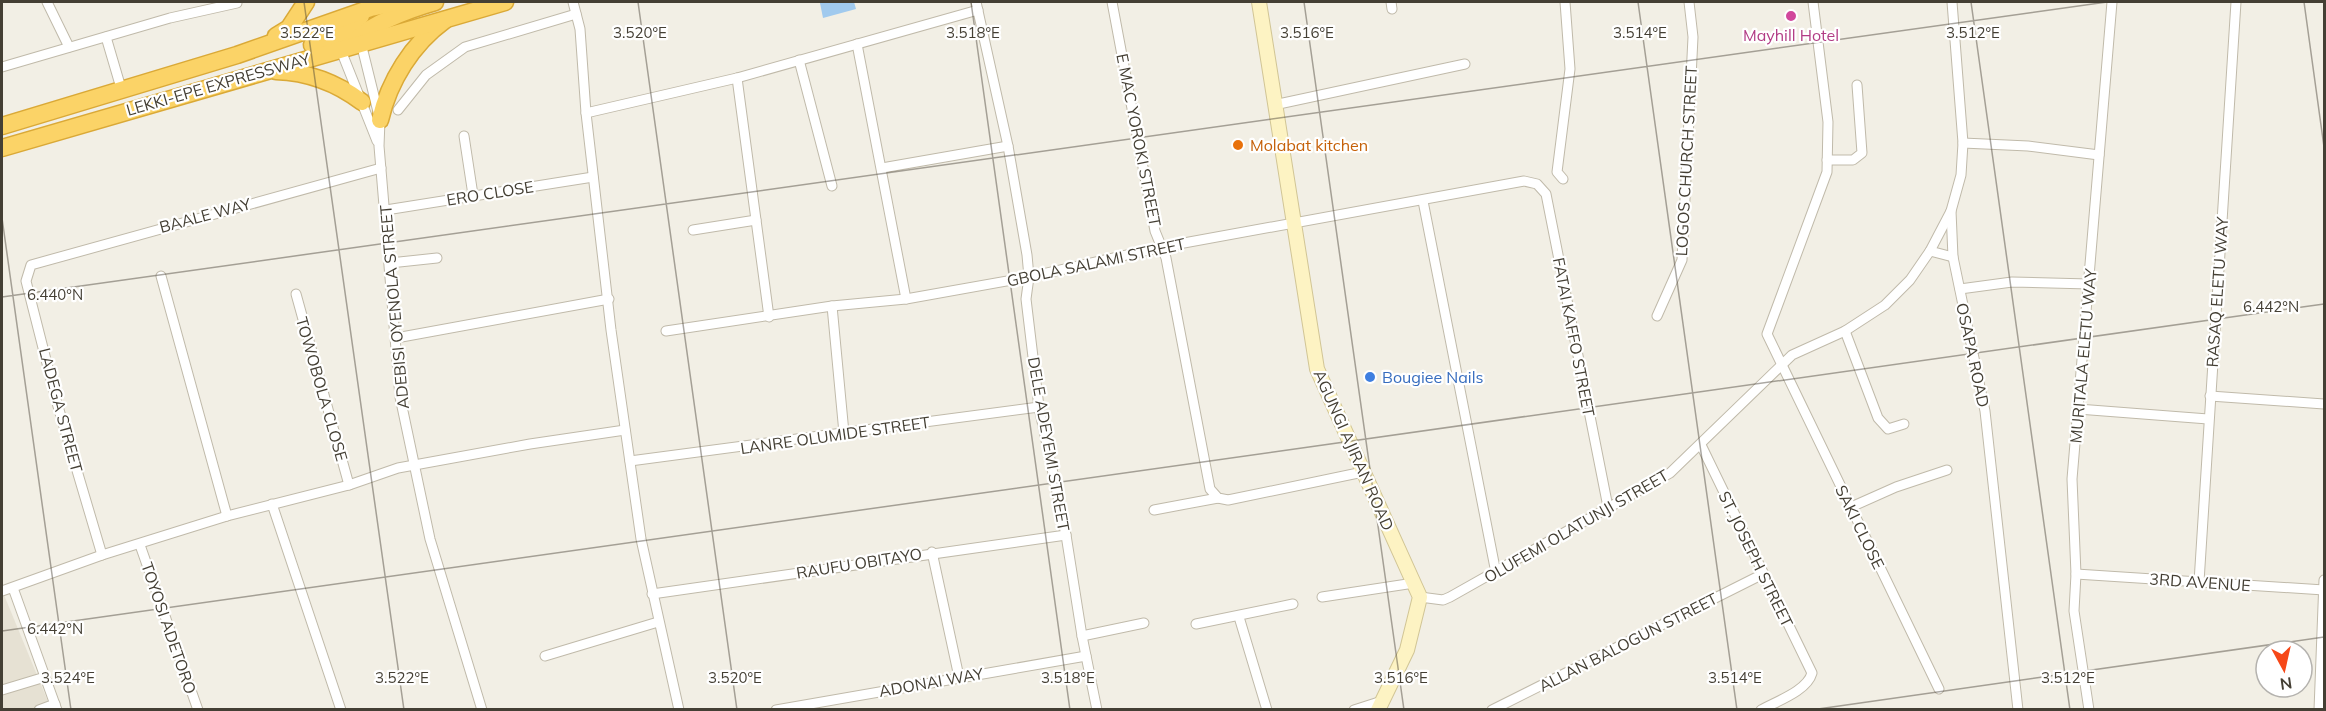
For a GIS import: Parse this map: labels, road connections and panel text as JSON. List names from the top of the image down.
{
  "streets": {
    "highway": ["LEKKI-EPE EXPRESSWAY"],
    "street": [
      "E MAC YOROKI STREET",
      "LOGOS CHURCH STREET",
      "ERO CLOSE",
      "BAALE WAY",
      "GBOLA SALAMI STREET",
      "RASAQ ELETU WAY",
      "ADEBISI OYENOLA STREET",
      "FATAI KAFFO STREET",
      "OSAPA ROAD",
      "MURITALA ELETU WAY",
      "TOWOBOLA CLOSE",
      "LADEGA STREET",
      "LANRE OLUMIDE STREET",
      "DELE ADEYEMI STREET",
      "AGUNGI AJIRAN ROAD",
      "OLUFEMI OLATUNJI STREET",
      "SAKI CLOSE",
      "ST. JOSEPH STREET",
      "RAUFU OBITAYO",
      "3RD AVENUE",
      "TOYOSI ADETORO",
      "ALLAN BALOGUN STREET",
      "ADONAI WAY"
    ]
  },
  "crossings": [
    ["E MAC YOROKI STREET", "GBOLA SALAMI STREET"],
    ["ERO CLOSE", "ADEBISI OYENOLA STREET"],
    ["BAALE WAY", "ADEBISI OYENOLA STREET"],
    ["BAALE WAY", "LADEGA STREET"],
    ["GBOLA SALAMI STREET", "FATAI KAFFO STREET"],
    ["GBOLA SALAMI STREET", "DELE ADEYEMI STREET"],
    ["GBOLA SALAMI STREET", "AGUNGI AJIRAN ROAD"],
    ["RASAQ ELETU WAY", "3RD AVENUE"],
    ["FATAI KAFFO STREET", "OLUFEMI OLATUNJI STREET"],
    ["OSAPA ROAD", "OLUFEMI OLATUNJI STREET"],
    ["MURITALA ELETU WAY", "3RD AVENUE"],
    ["LANRE OLUMIDE STREET", "DELE ADEYEMI STREET"],
    ["DELE ADEYEMI STREET", "RAUFU OBITAYO"],
    ["DELE ADEYEMI STREET", "ADONAI WAY"],
    ["AGUNGI AJIRAN ROAD", "OLUFEMI OLATUNJI STREET"],
    ["OLUFEMI OLATUNJI STREET", "SAKI CLOSE"],
    ["OLUFEMI OLATUNJI STREET", "ST. JOSEPH STREET"],
    ["ST. JOSEPH STREET", "ALLAN BALOGUN STREET"]
  ],
  "places": ["Mayhill Hotel", "Molabat kitchen", "Bougiee Nails"],
  "north": "bottom",
  "coordinates": [
    "3.522°E",
    "3.520°E",
    "3.518°E",
    "3.516°E",
    "3.514°E",
    "3.512°E",
    "6.440°N",
    "6.442°N",
    "3.524°E"
  ]
}
